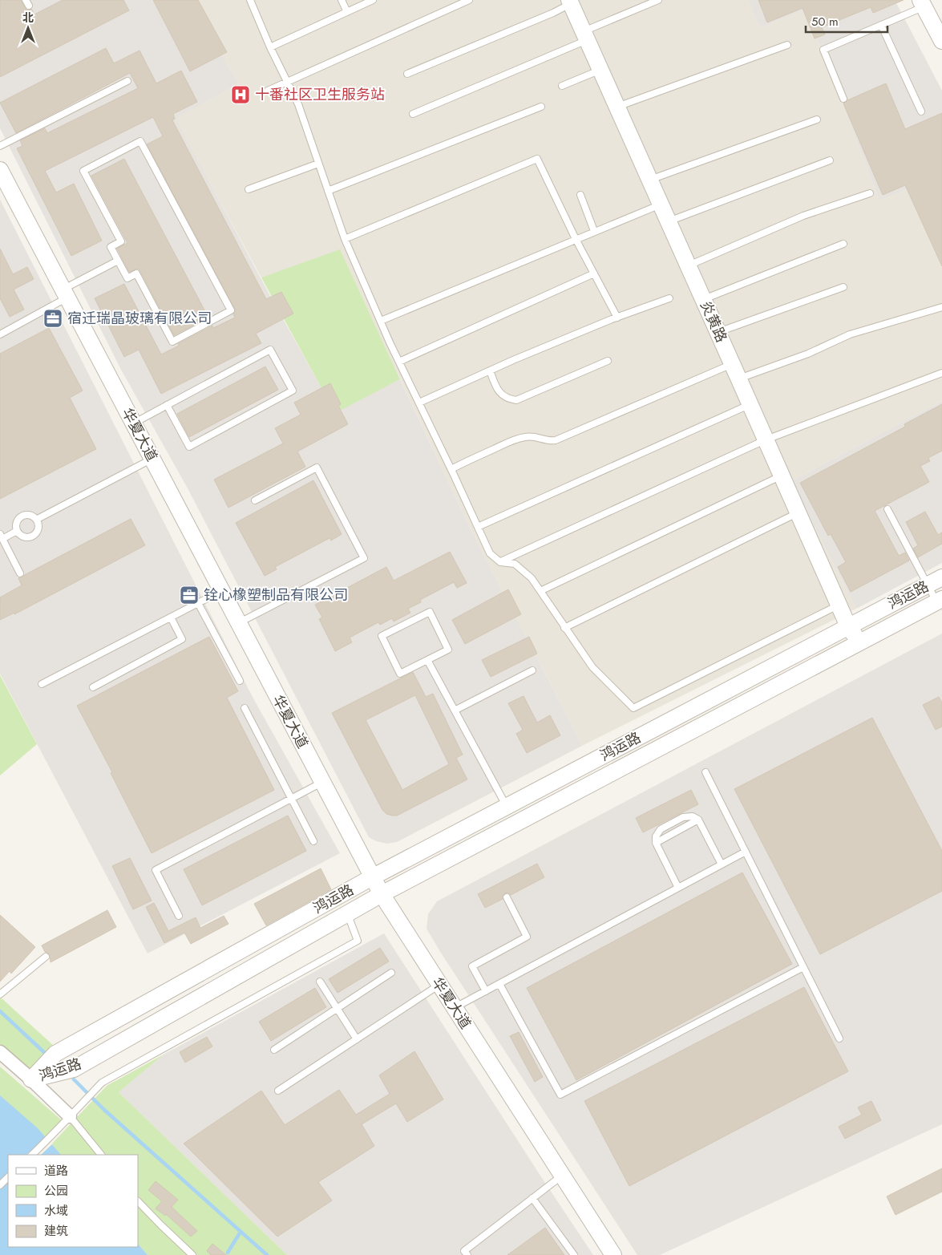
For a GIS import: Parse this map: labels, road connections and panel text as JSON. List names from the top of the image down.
{
  "streets": {
    "street": ["炎黄路", "华夏大道", "鸿运路"]
  },
  "crossings": [
    ["炎黄路", "鸿运路"],
    ["华夏大道", "鸿运路"]
  ],
  "places": {
    "hospital": ["十番社区卫生服务站"],
    "office": ["宿迁瑞晶玻璃有限公司", "铨心橡塑制品有限公司"]
  },
  "legend": [
    "道路",
    "公园",
    "水域",
    "建筑"
  ],
  "scale_bar": "50 m",
  "north": "top"
}
